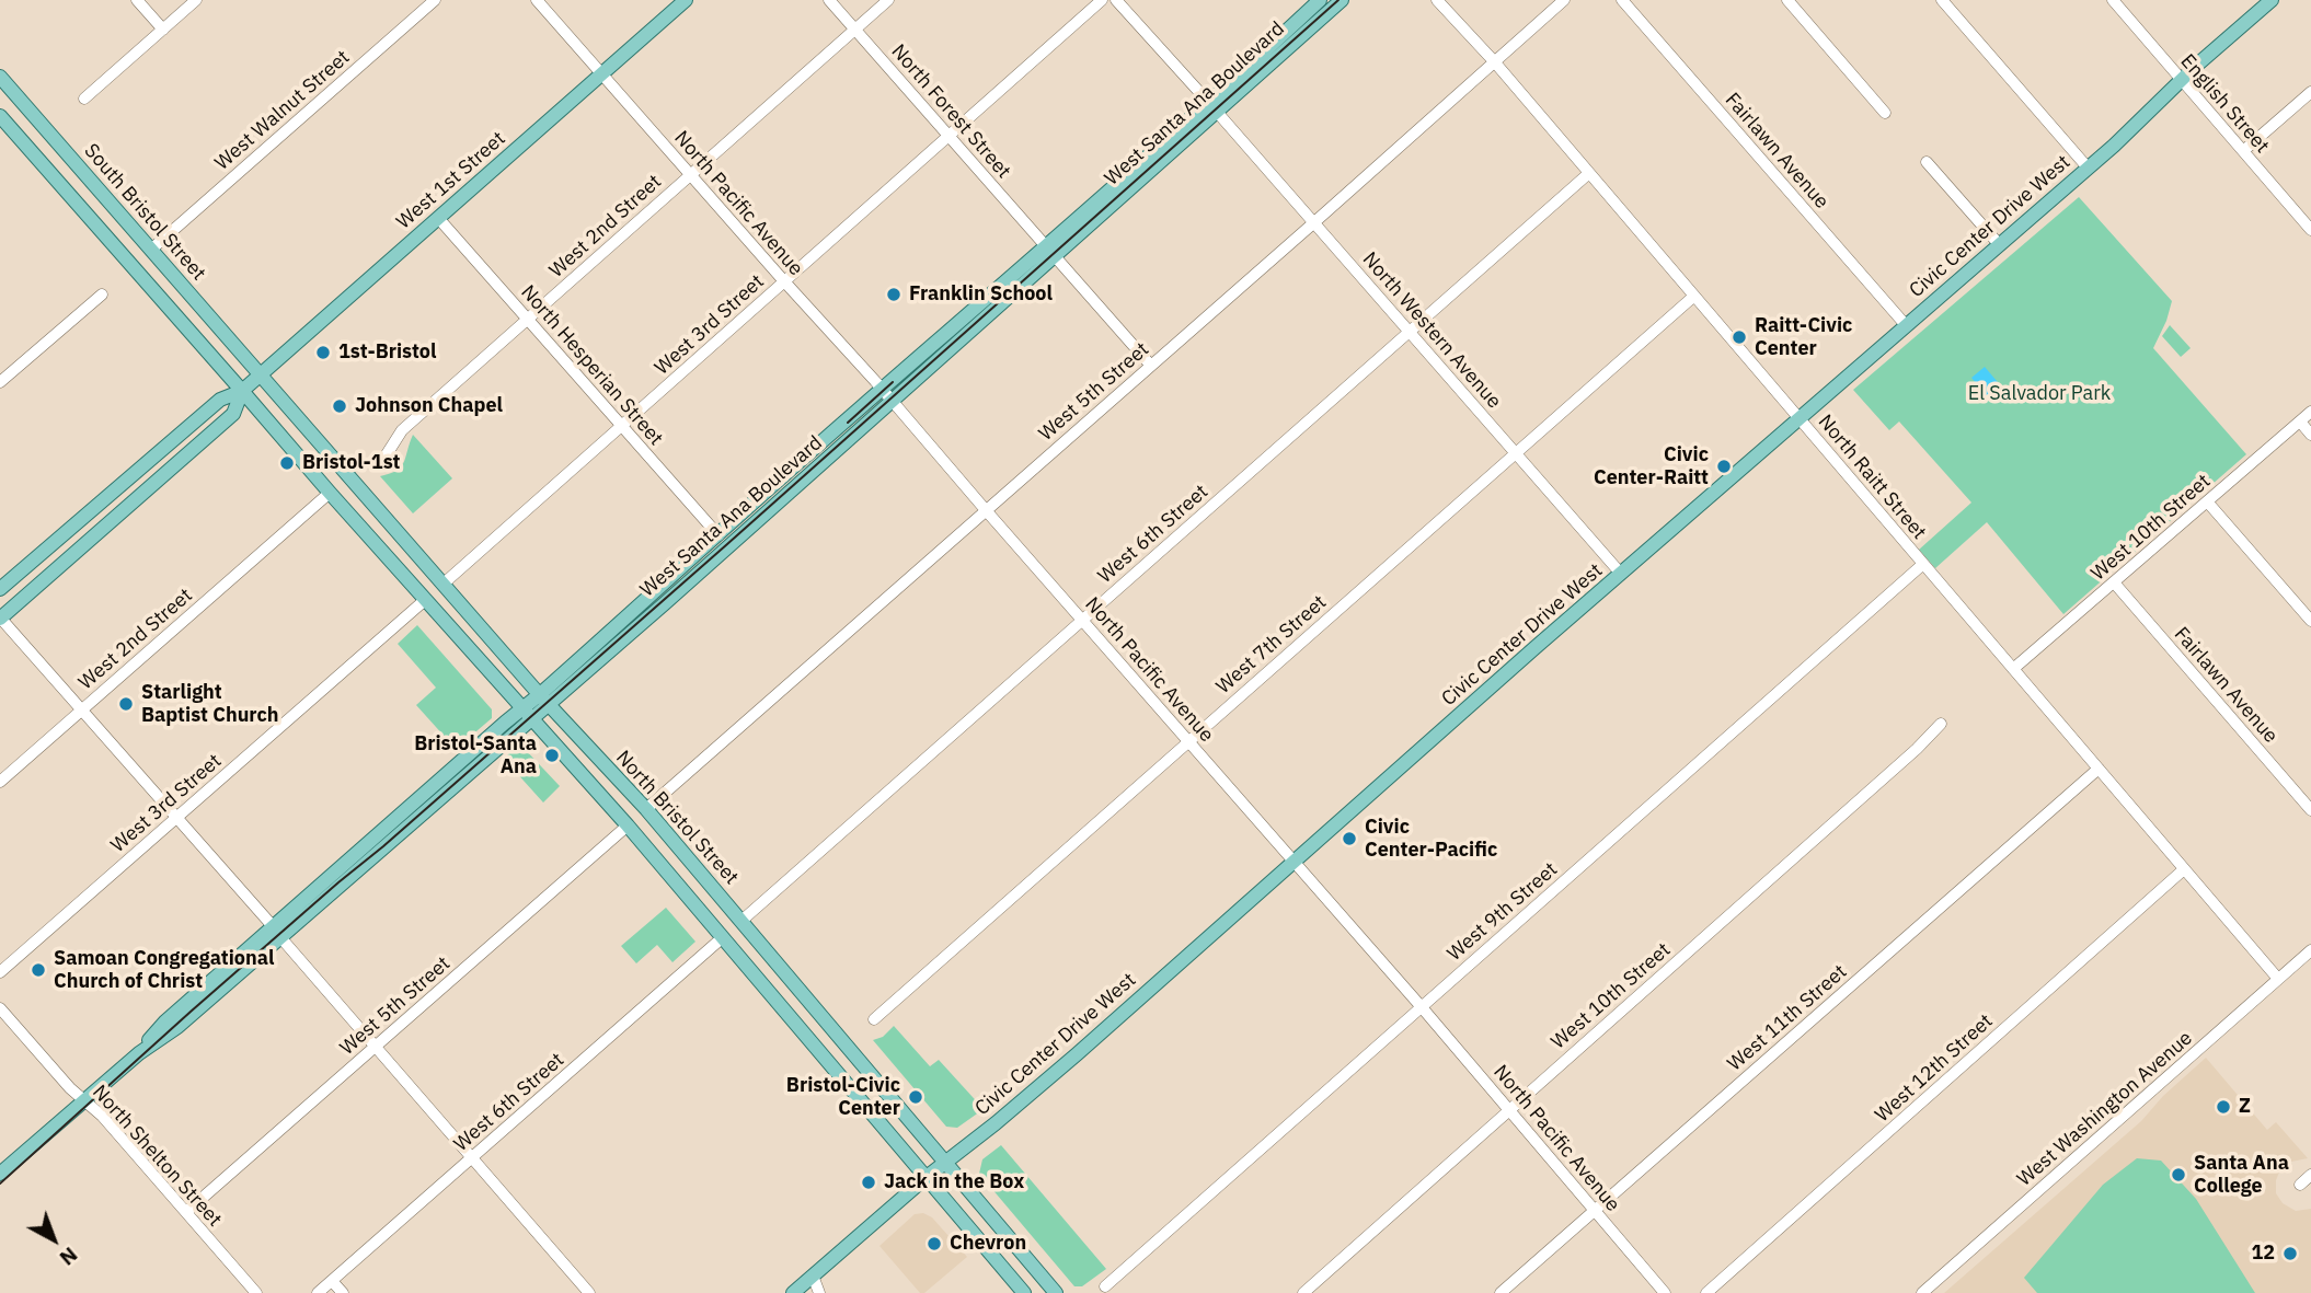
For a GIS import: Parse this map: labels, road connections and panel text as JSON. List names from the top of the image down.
{
  "streets": {
    "main road": [
      "West Santa Ana Boulevard",
      "West 1st Street",
      "South Bristol Street",
      "Civic Center Drive West",
      "North Bristol Street"
    ],
    "street": [
      "English Street",
      "West Walnut Street",
      "North Forest Street",
      "Fairlawn Avenue",
      "North Pacific Avenue",
      "West 2nd Street",
      "West 3rd Street",
      "North Western Avenue",
      "North Hesperian Street",
      "West 5th Street",
      "North Raitt Street",
      "West 10th Street",
      "West 6th Street",
      "West 7th Street",
      "West 9th Street",
      "West 11th Street",
      "West 12th Street",
      "West Washington Avenue",
      "North Shelton Street"
    ]
  },
  "crossings": [
    ["West Santa Ana Boulevard", "North Forest Street"],
    ["West Santa Ana Boulevard", "North Pacific Avenue"],
    ["West Santa Ana Boulevard", "North Western Avenue"],
    ["West Santa Ana Boulevard", "North Hesperian Street"],
    ["West Santa Ana Boulevard", "North Bristol Street"],
    ["West Santa Ana Boulevard", "North Shelton Street"],
    ["English Street", "Civic Center Drive West"],
    ["West Walnut Street", "South Bristol Street"],
    ["North Forest Street", "West 2nd Street"],
    ["North Forest Street", "West 3rd Street"],
    ["North Forest Street", "West 5th Street"],
    ["Fairlawn Avenue", "Civic Center Drive West"],
    ["Fairlawn Avenue", "West 10th Street"],
    ["West 1st Street", "North Pacific Avenue"],
    ["West 1st Street", "South Bristol Street"],
    ["West 1st Street", "North Hesperian Street"],
    ["West 1st Street", "North Bristol Street"],
    ["North Pacific Avenue", "West 2nd Street"],
    ["North Pacific Avenue", "Civic Center Drive West"],
    ["North Pacific Avenue", "West 3rd Street"],
    ["North Pacific Avenue", "West 5th Street"],
    ["North Pacific Avenue", "West 10th Street"],
    ["North Pacific Avenue", "West 6th Street"],
    ["North Pacific Avenue", "West 7th Street"],
    ["North Pacific Avenue", "West 9th Street"],
    ["North Pacific Avenue", "West 11th Street"],
    ["South Bristol Street", "North Bristol Street"],
    ["West 2nd Street", "North Hesperian Street"],
    ["Civic Center Drive West", "North Western Avenue"],
    ["Civic Center Drive West", "North Raitt Street"],
    ["Civic Center Drive West", "North Bristol Street"],
    ["West 3rd Street", "North Hesperian Street"],
    ["West 3rd Street", "North Bristol Street"],
    ["North Western Avenue", "West 5th Street"],
    ["North Western Avenue", "West 6th Street"],
    ["North Western Avenue", "West 7th Street"],
    ["West 5th Street", "North Raitt Street"],
    ["West 5th Street", "North Bristol Street"],
    ["West 5th Street", "North Shelton Street"],
    ["North Raitt Street", "West 10th Street"],
    ["North Raitt Street", "West 6th Street"],
    ["North Raitt Street", "West 7th Street"],
    ["North Raitt Street", "West 9th Street"],
    ["North Raitt Street", "West 11th Street"],
    ["North Raitt Street", "West 12th Street"],
    ["North Raitt Street", "West Washington Avenue"],
    ["West 6th Street", "North Bristol Street"]
  ],
  "parks": ["El Salvador Park"],
  "places": [
    "Franklin School",
    "Raitt-Civic Center",
    "1st-Bristol",
    "Johnson Chapel",
    "Bristol-1st",
    "Civic Center-Raitt",
    "Starlight Baptist Church",
    "Bristol-Santa Ana",
    "Civic Center-Pacific",
    "Samoan Congregational Church of Christ",
    "Bristol-Civic Center",
    "Z",
    "Santa Ana College",
    "Jack in the Box",
    "Chevron",
    "12"
  ],
  "north": "bottom right"
}
